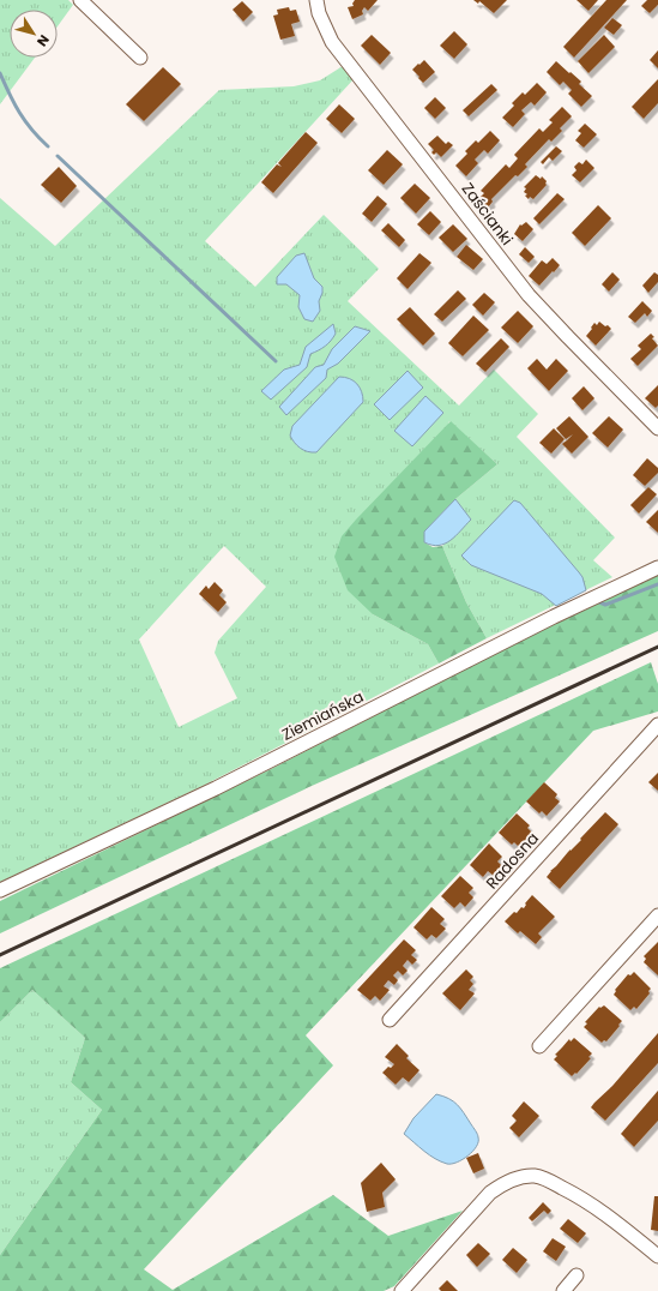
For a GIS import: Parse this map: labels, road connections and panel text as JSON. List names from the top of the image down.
{
  "streets": {
    "street": ["Zaścianki", "Ziemiańska", "Radosna"]
  },
  "north": "bottom right"
}
